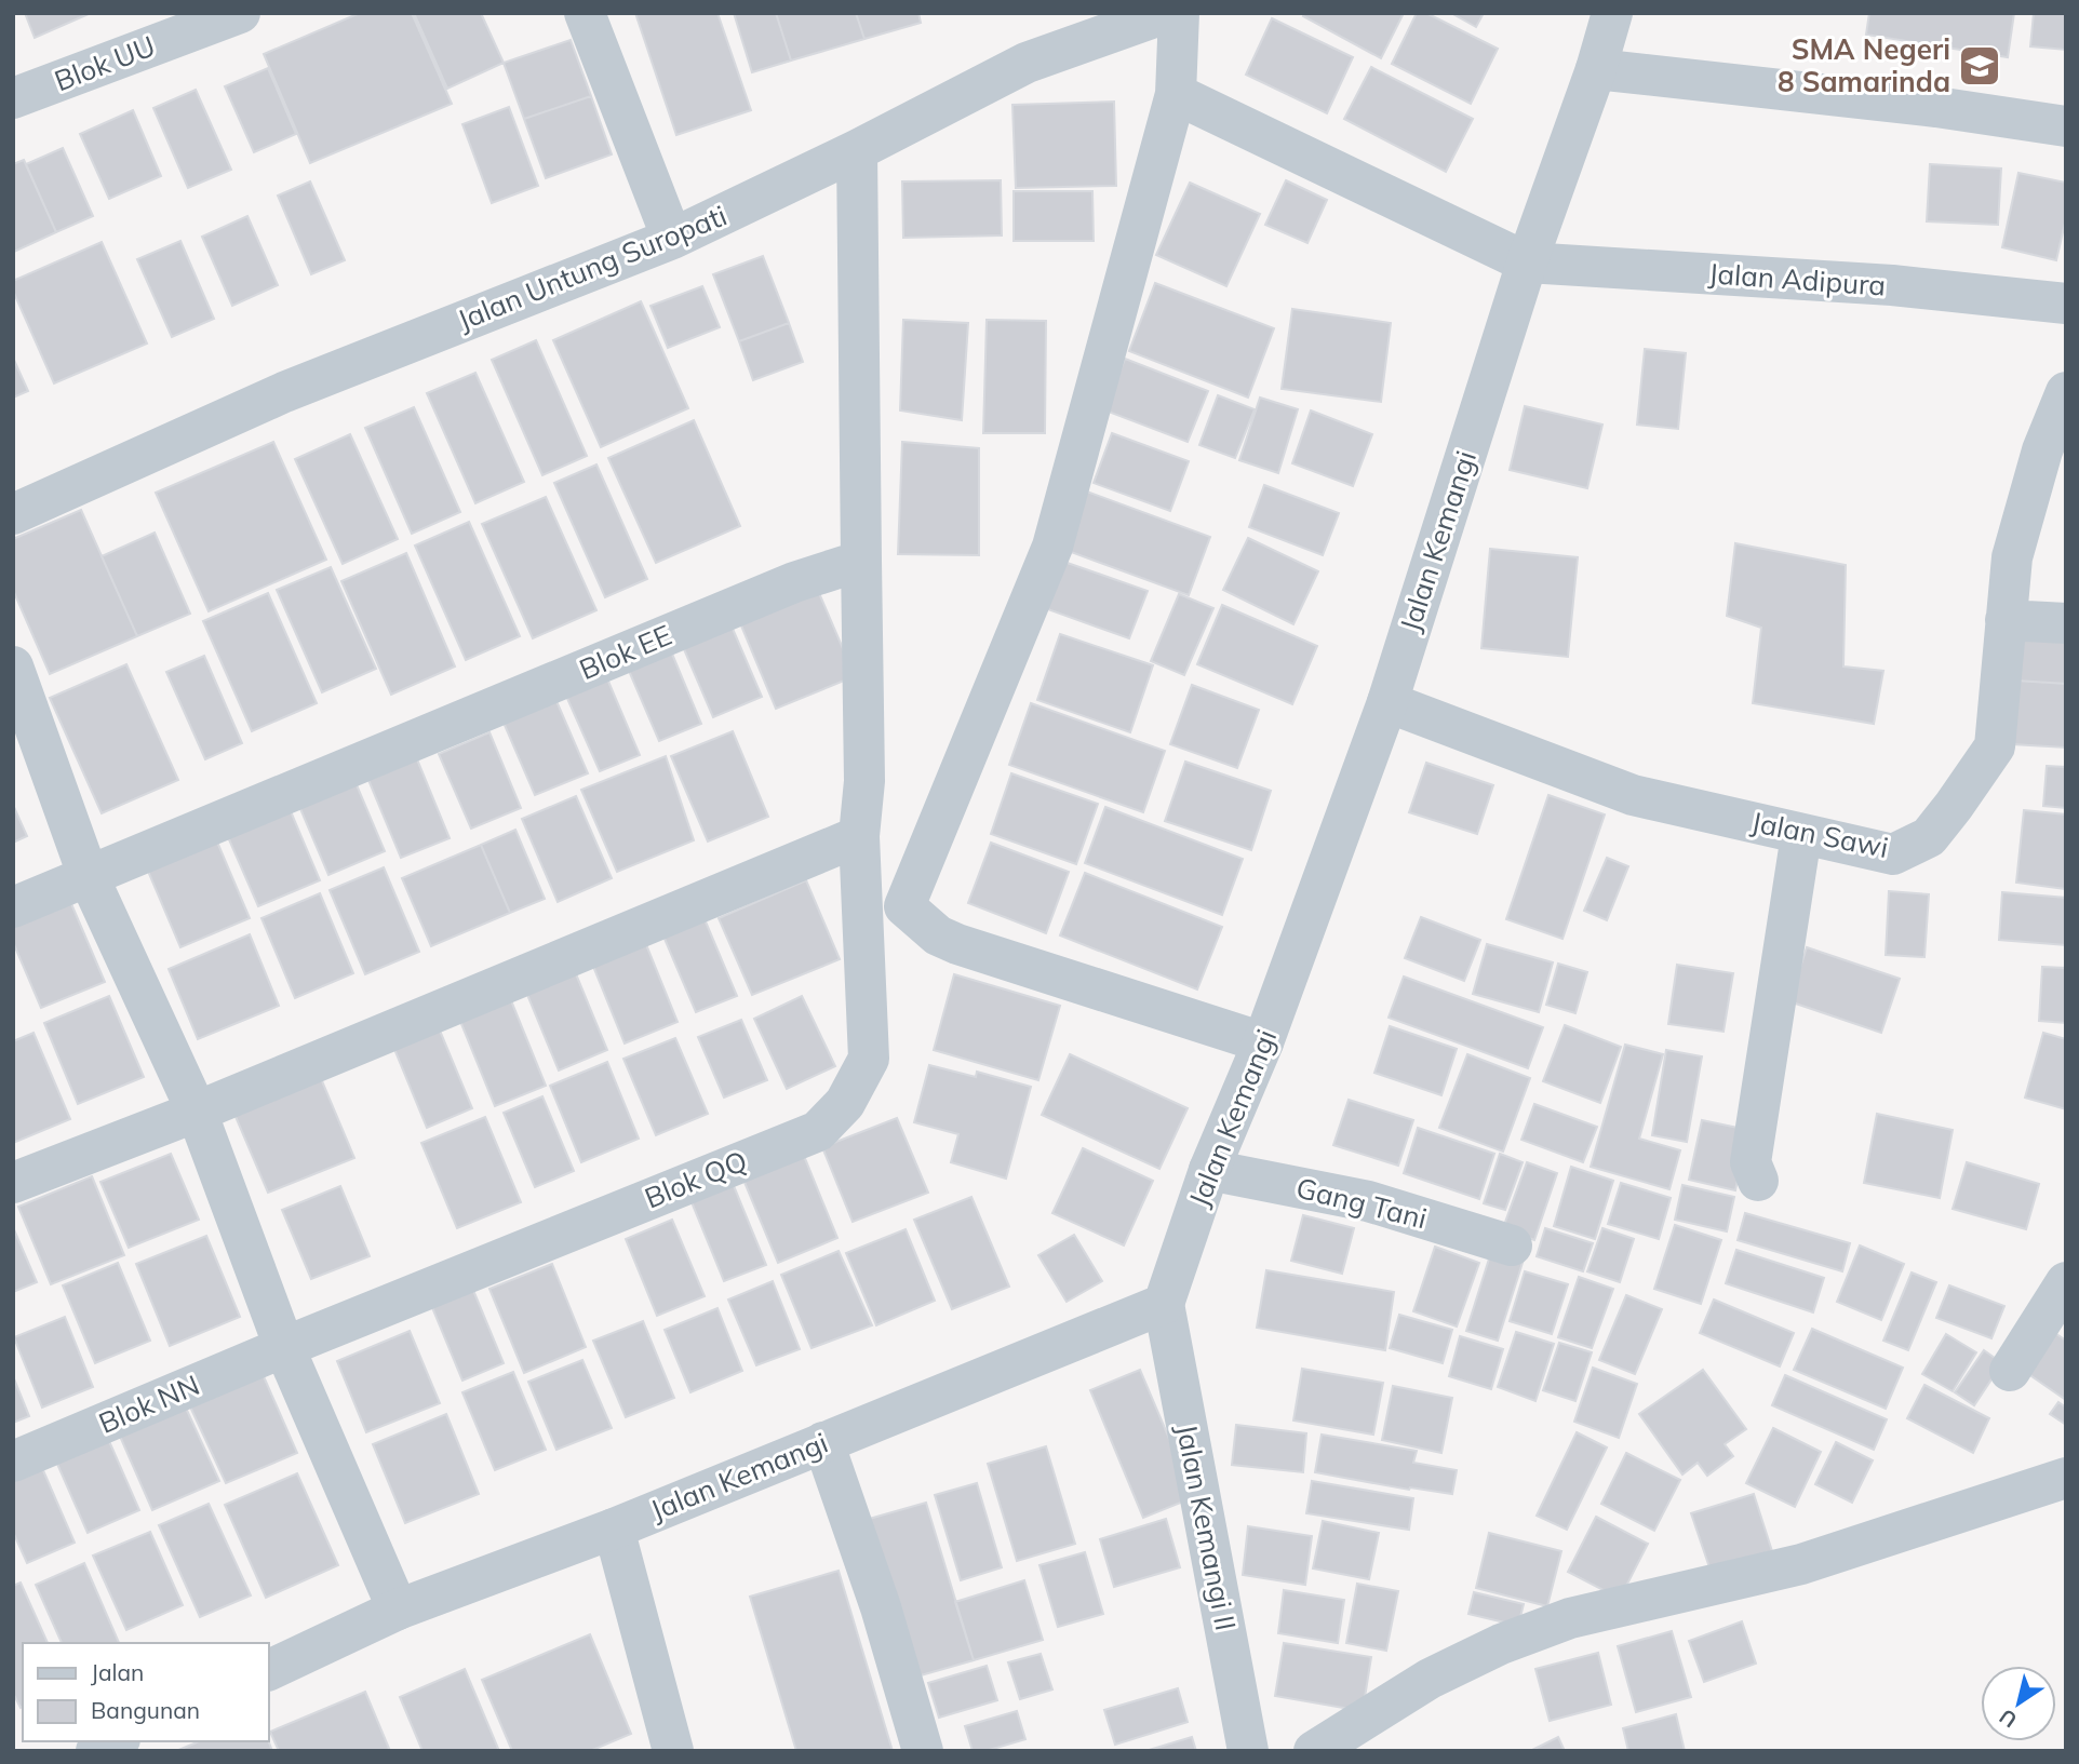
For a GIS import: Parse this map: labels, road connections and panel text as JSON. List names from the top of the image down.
{
  "streets": {
    "street": [
      "Blok UU",
      "Jalan Untung Suropati",
      "Jalan Adipura",
      "Jalan Kemangi",
      "Blok EE",
      "Jalan Sawi",
      "Blok QQ",
      "Gang Tani",
      "Blok NN",
      "Jalan Kemangi II"
    ]
  },
  "crossings": [
    ["Jalan Adipura", "Jalan Kemangi"],
    ["Jalan Kemangi", "Jalan Sawi"],
    ["Jalan Kemangi", "Gang Tani"],
    ["Jalan Kemangi", "Jalan Kemangi II"],
    ["Blok EE", "Blok QQ"],
    ["Blok QQ", "Blok NN"]
  ],
  "places": {
    "school or university": ["SMA Negeri 8 Samarinda"]
  },
  "legend": ["Jalan", "Bangunan"],
  "north": "bottom left"
}
